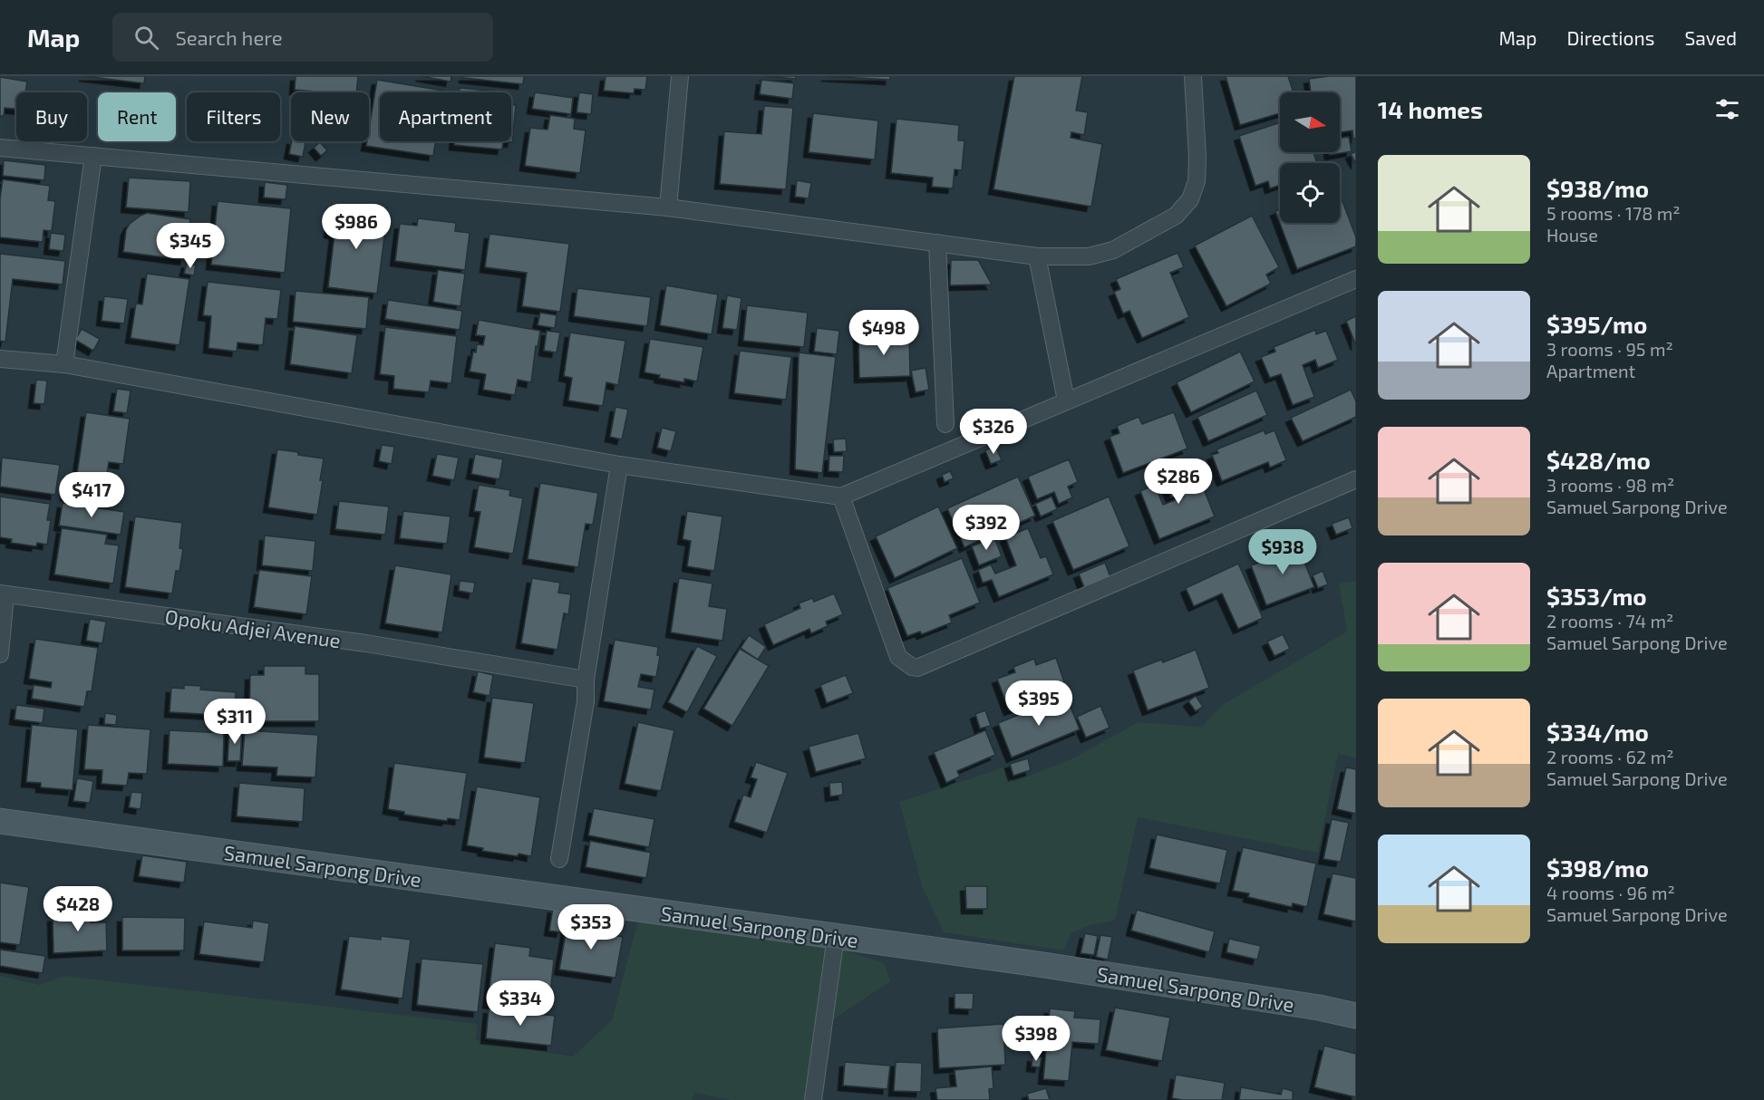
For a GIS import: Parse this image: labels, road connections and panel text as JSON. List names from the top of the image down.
{
  "streets": {
    "street": ["Opoku Adjei Avenue", "Samuel Sarpong Drive"]
  },
  "north": "right",
  "page": {
    "header": "Map",
    "search": "Search here",
    "nav": ["Map", "Directions", "Saved"],
    "heading": "14 homes",
    "chip": [
      "Buy",
      "Rent",
      "Filters",
      "New",
      "Apartment"
    ],
    "list": [
      {
        "name": "$938/mo",
        "note": "5 rooms · 178 m² · House"
      },
      {
        "name": "$395/mo",
        "note": "3 rooms · 95 m² · Apartment"
      },
      {
        "name": "$428/mo",
        "note": "3 rooms · 98 m² · Samuel Sarpong Drive"
      },
      {
        "name": "$353/mo",
        "note": "2 rooms · 74 m² · Samuel Sarpong Drive"
      },
      {
        "name": "$334/mo",
        "note": "2 rooms · 62 m² · Samuel Sarpong Drive"
      },
      {
        "name": "$398/mo",
        "note": "4 rooms · 96 m² · Samuel Sarpong Drive"
      }
    ],
    "price": [
      "$986",
      "$345",
      "$498",
      "$326",
      "$286",
      "$417",
      "$392",
      "$938",
      "$395",
      "$311",
      "$428",
      "$353",
      "$334",
      "$398"
    ]
  }
}
